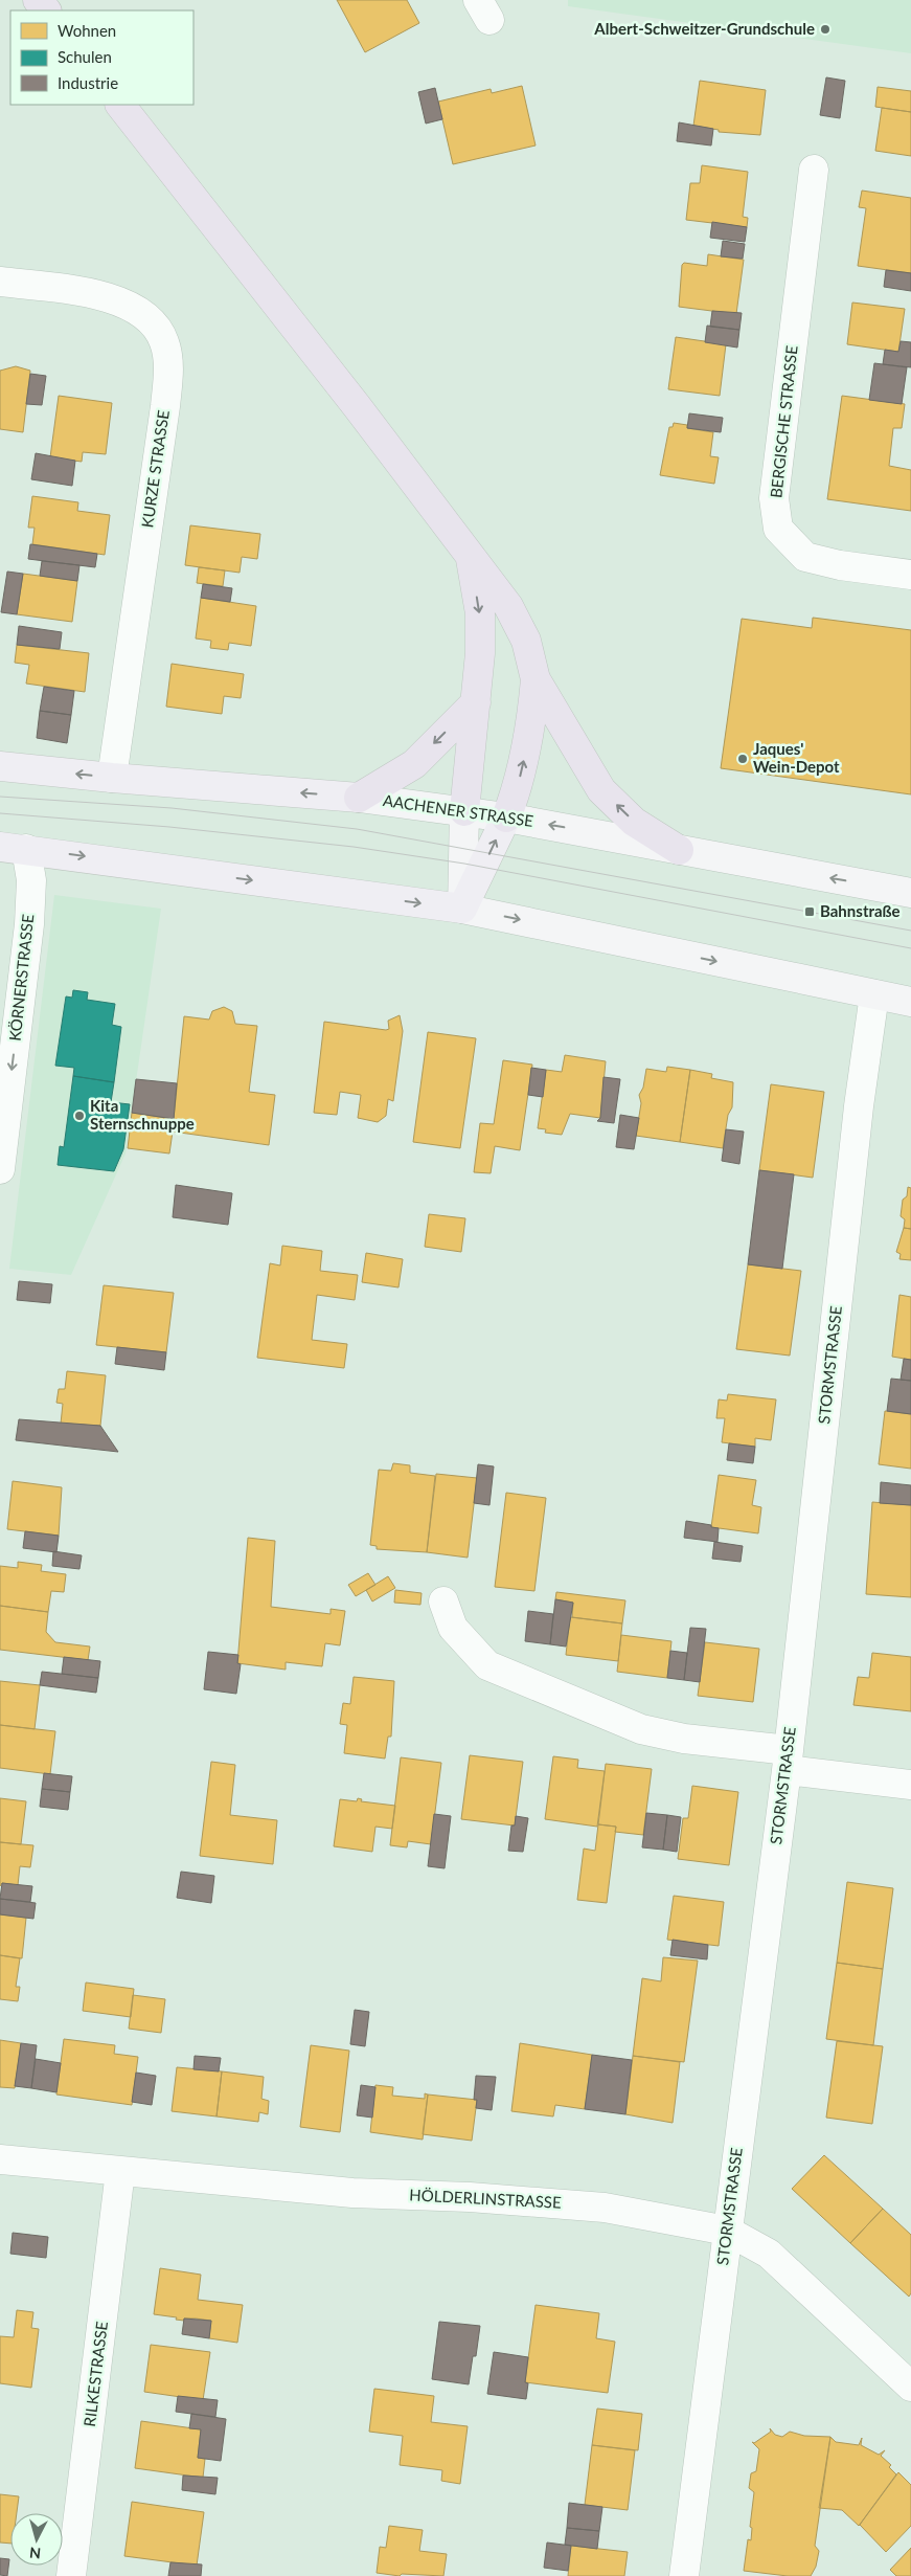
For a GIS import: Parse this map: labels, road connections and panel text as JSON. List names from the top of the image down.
{
  "streets": {
    "main road": ["AACHENER STRASSE"],
    "street": [
      "BERGISCHE STRASSE",
      "KURZE STRASSE",
      "KÖRNERSTRASSE",
      "STORMSTRASSE",
      "HÖLDERLINSTRASSE",
      "RILKESTRASSE"
    ]
  },
  "crossings": [
    ["KURZE STRASSE", "AACHENER STRASSE"],
    ["STORMSTRASSE", "HÖLDERLINSTRASSE"],
    ["HÖLDERLINSTRASSE", "RILKESTRASSE"]
  ],
  "one_way": ["KÖRNERSTRASSE"],
  "places": {
    "other": ["Albert-Schweitzer-Grundschule", "Jaques' Wein-Depot", "Kita Sternschnuppe"],
    "transit": ["Bahnstraße"]
  },
  "legend": ["Wohnen", "Schulen", "Industrie"],
  "north": "bottom"
}
